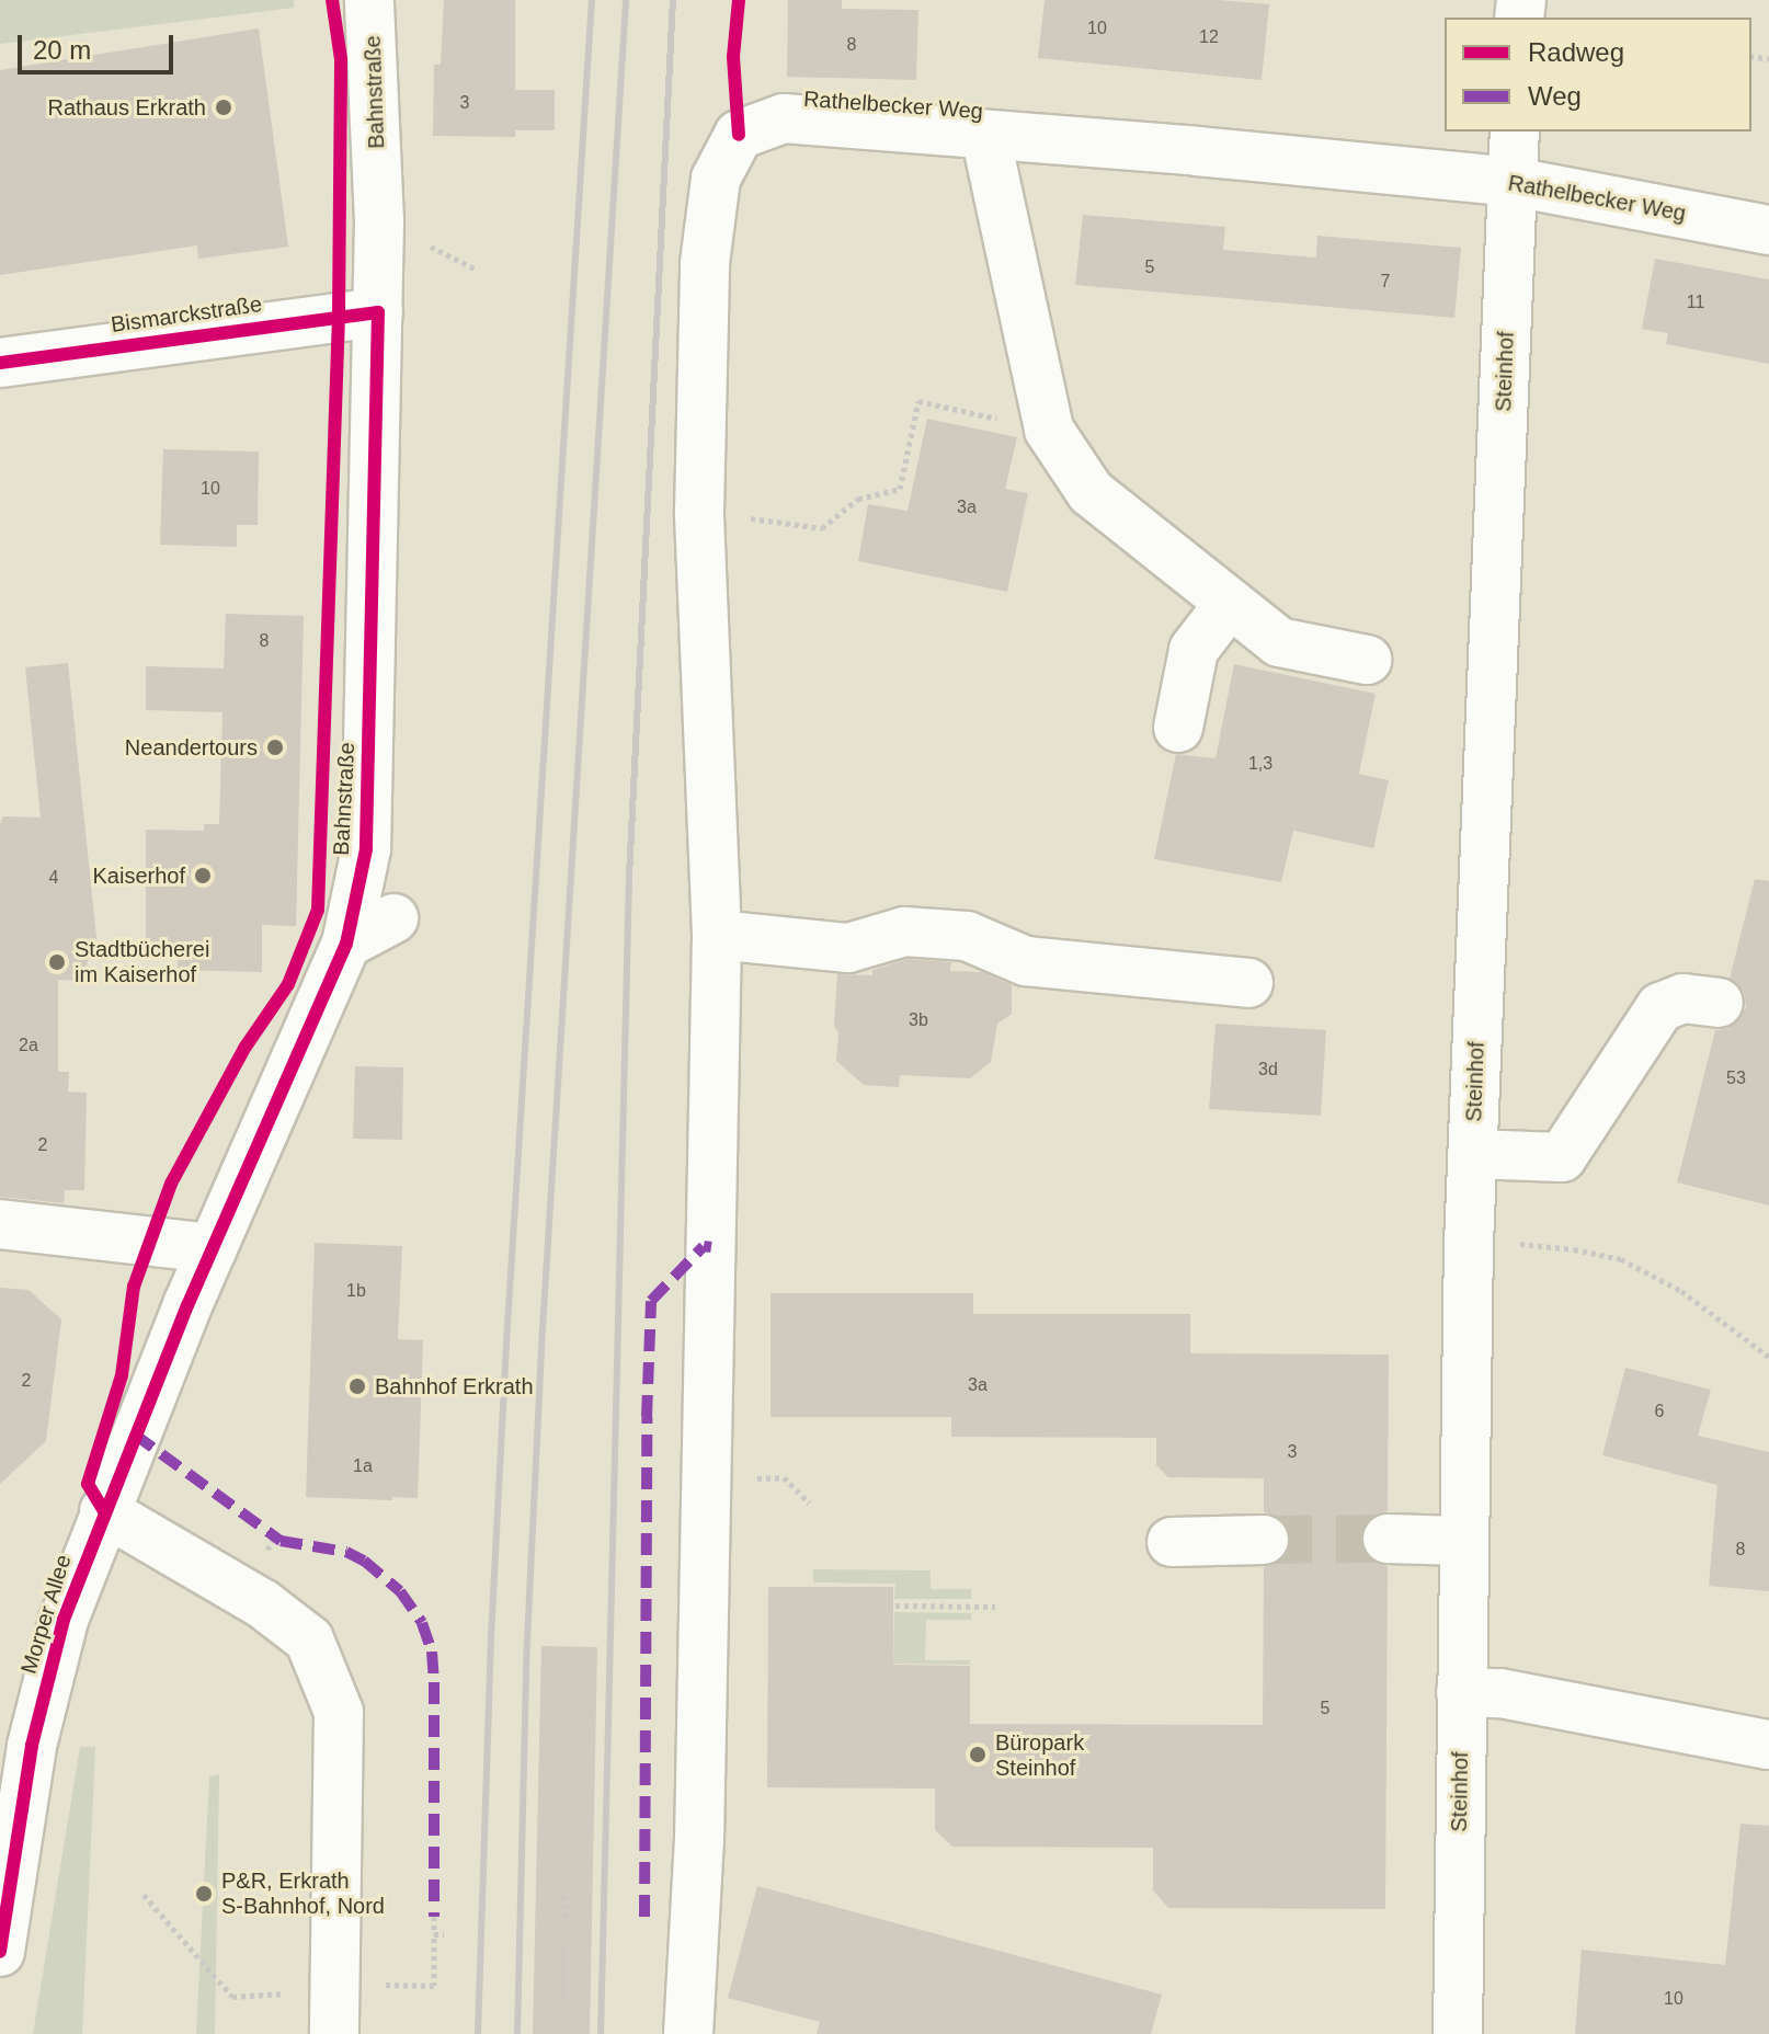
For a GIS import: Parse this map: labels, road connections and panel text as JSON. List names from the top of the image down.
{
  "streets": {
    "street": [
      "Bahnstraße",
      "Rathelbecker Weg",
      "Bismarckstraße",
      "Steinhof",
      "Morper Allee"
    ]
  },
  "crossings": [
    ["Bahnstraße", "Bismarckstraße"],
    ["Bahnstraße", "Morper Allee"],
    ["Rathelbecker Weg", "Steinhof"]
  ],
  "places": [
    "Rathaus Erkrath",
    "Neandertours",
    "Kaiserhof",
    "Stadtbücherei im Kaiserhof",
    "Bahnhof Erkrath",
    "Büropark Steinhof",
    "P&R, Erkrath S-Bahnhof, Nord"
  ],
  "house_numbers": [
    "10",
    "12",
    "8",
    "3",
    "5",
    "7",
    "11",
    "10",
    "3a",
    "8",
    "1,3",
    "4",
    "3b",
    "2a",
    "3d",
    "53",
    "2",
    "1b",
    "2",
    "3a",
    "6",
    "3",
    "1a",
    "8",
    "5",
    "10"
  ],
  "legend": ["Radweg", "Weg"],
  "scale_bar": "20 m"
}
